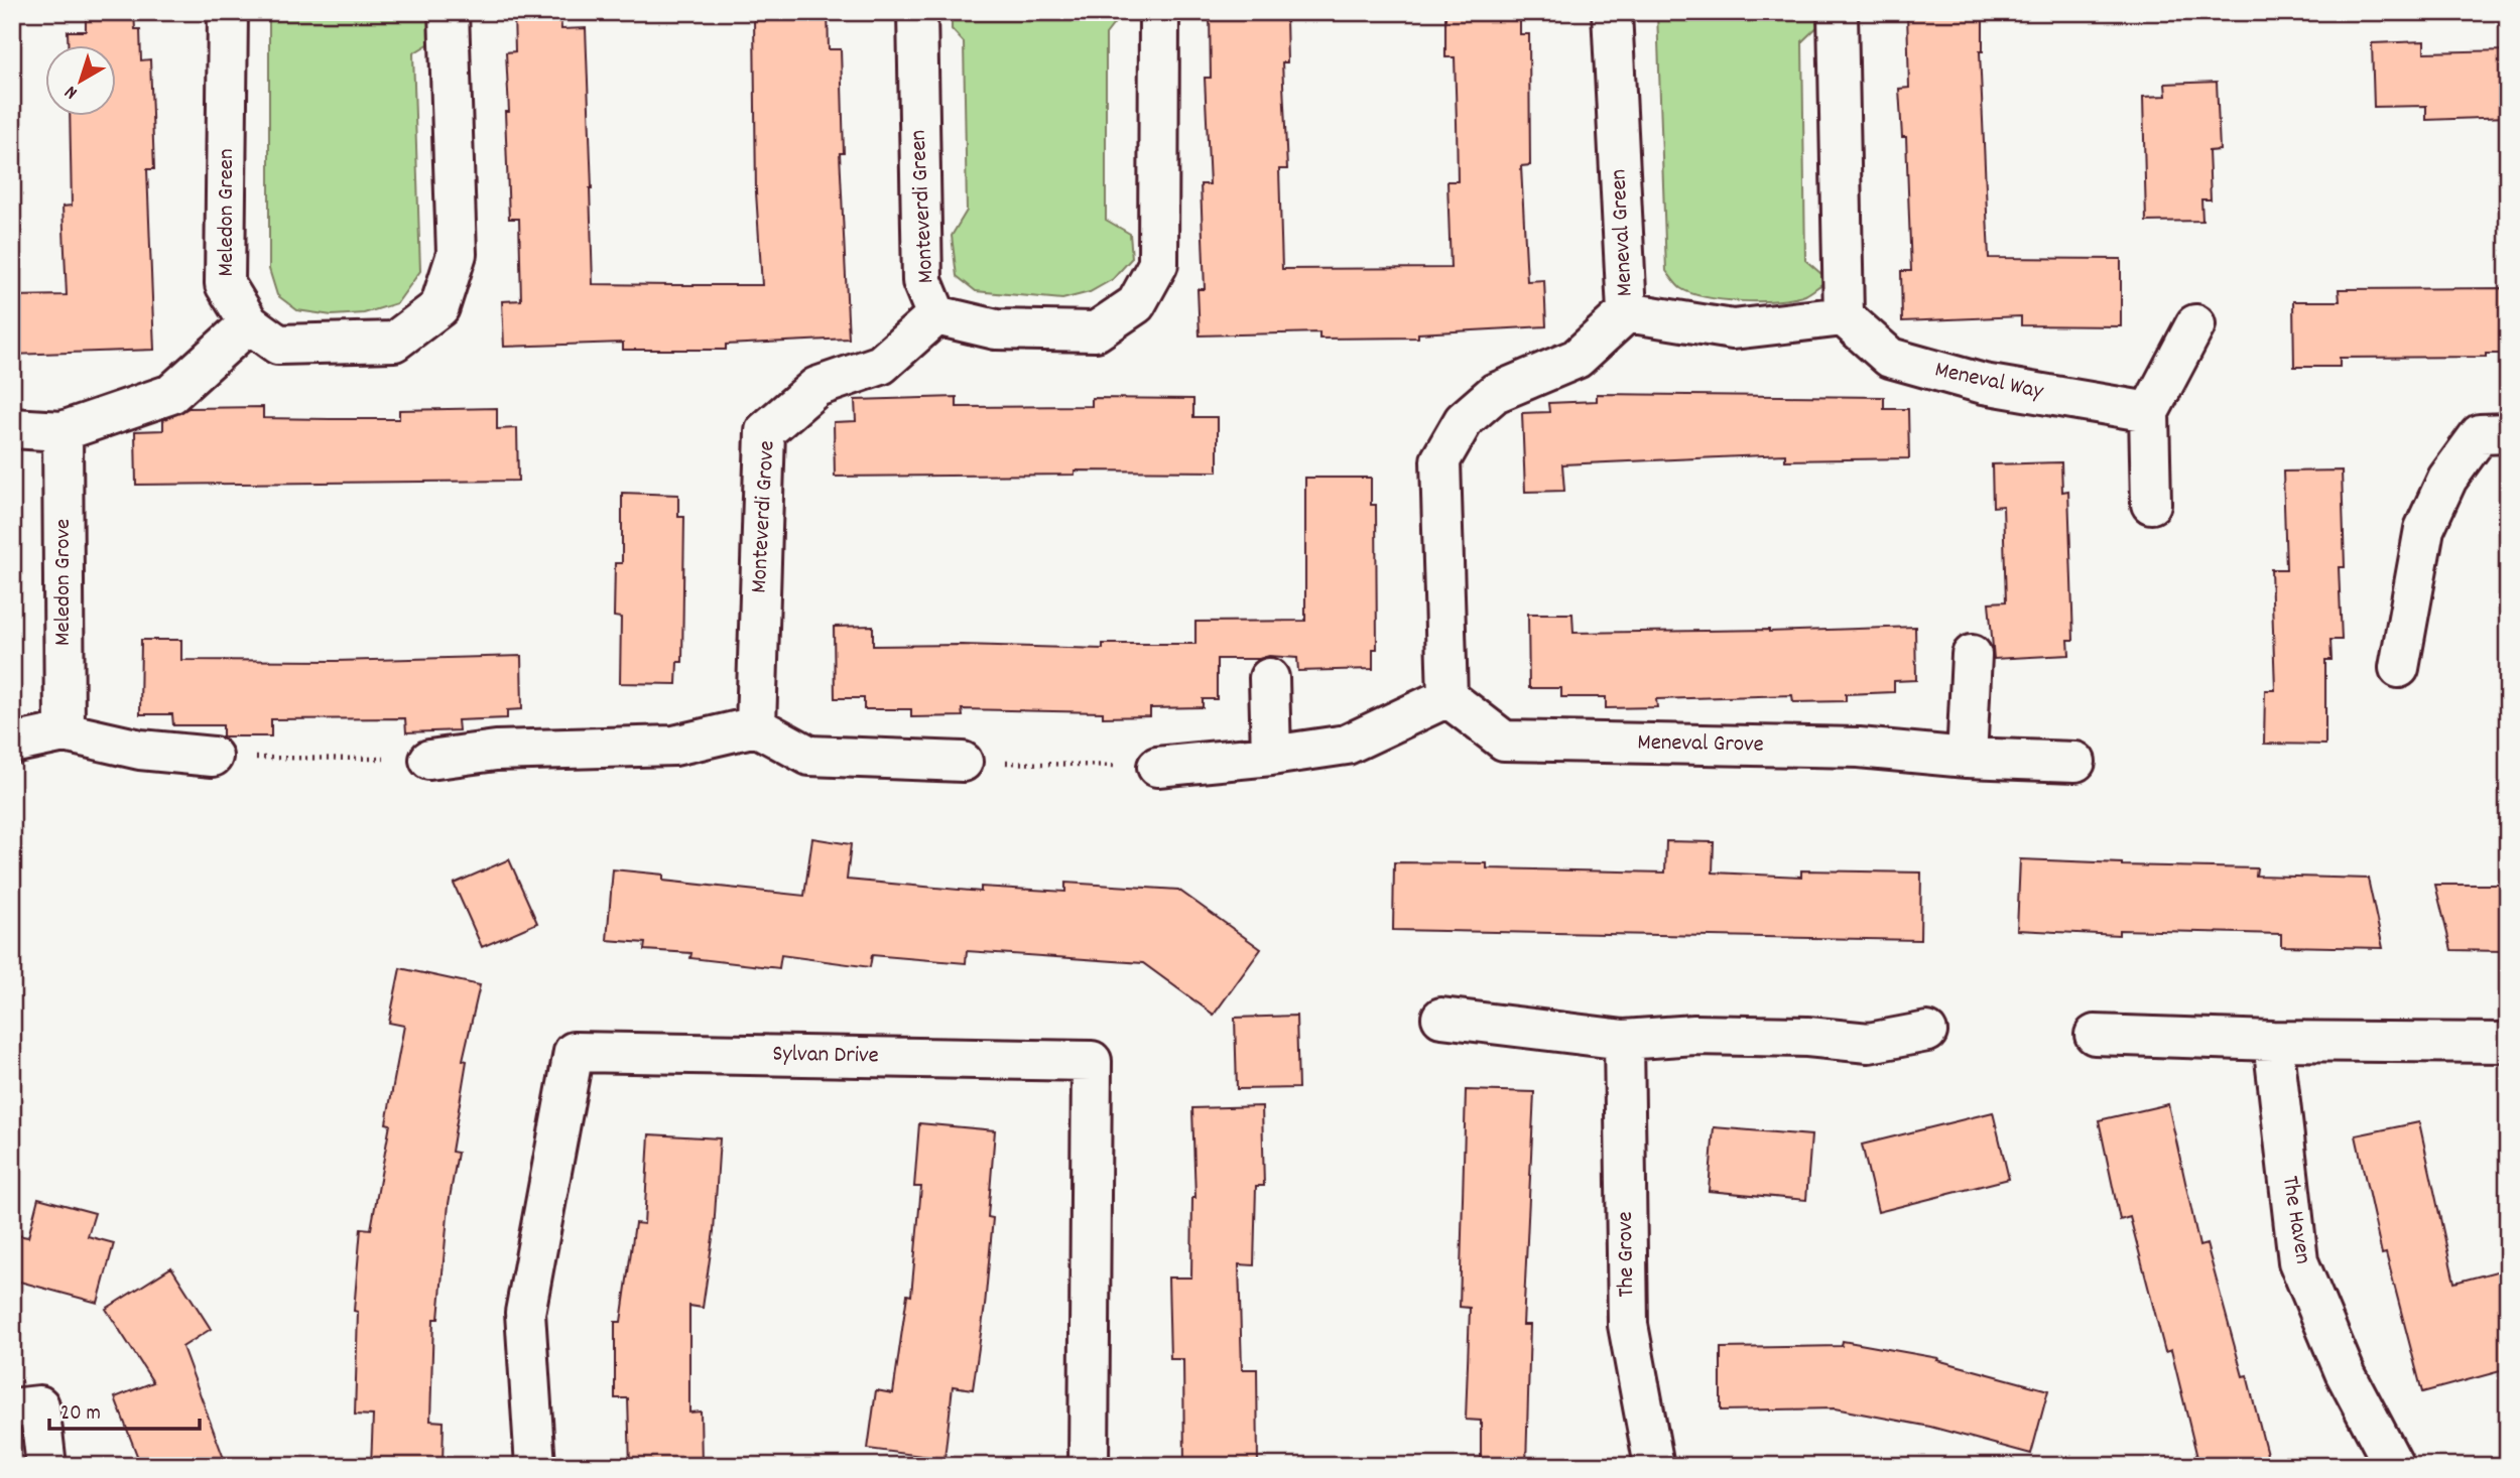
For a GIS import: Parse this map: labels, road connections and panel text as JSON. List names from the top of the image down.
{
  "streets": {
    "street": [
      "Monteverdi Green",
      "Meledon Green",
      "Meneval Green",
      "Meneval Way",
      "Monteverdi Grove",
      "Meledon Grove",
      "Meneval Grove",
      "Sylvan Drive",
      "The Haven",
      "The Grove"
    ]
  },
  "crossings": [
    ["Monteverdi Green", "Monteverdi Grove"],
    ["Meneval Green", "Meneval Way"]
  ],
  "scale_bar": "20 m",
  "north": "bottom left"
}
